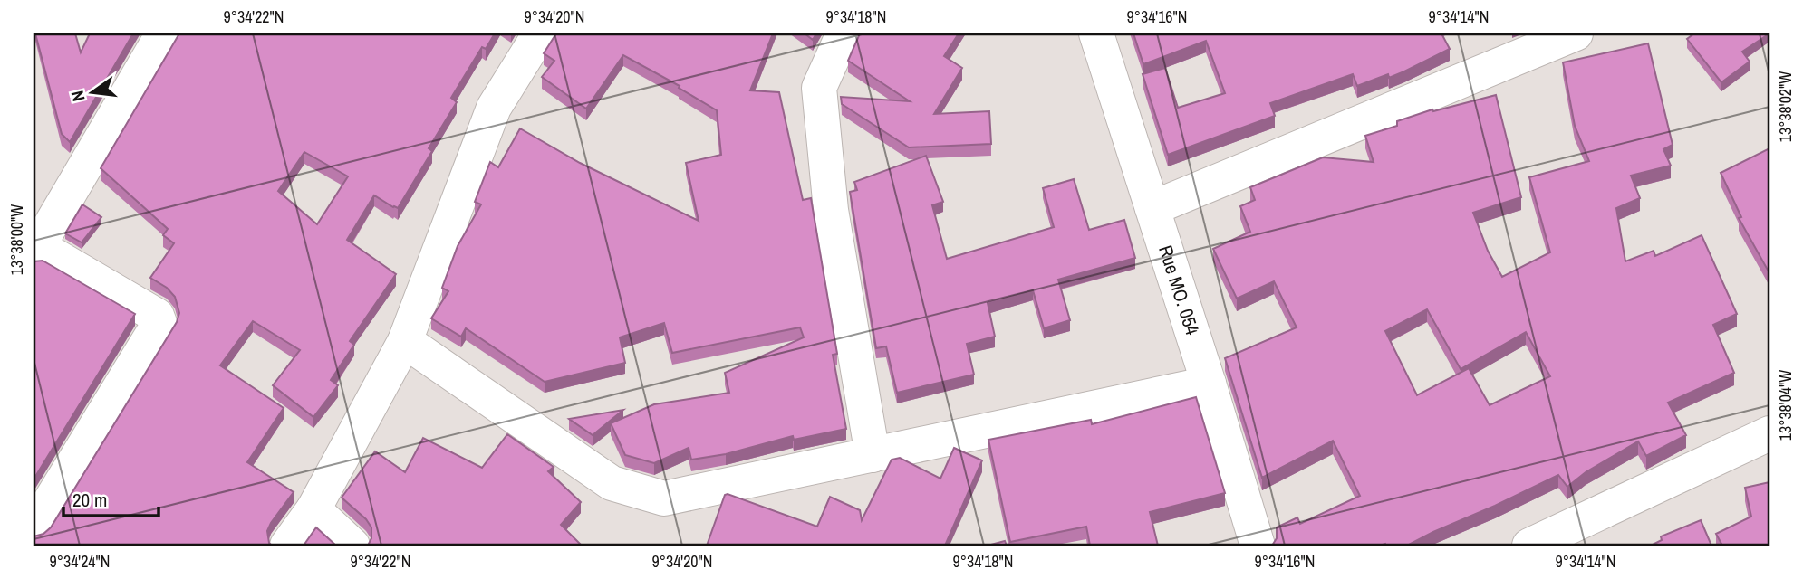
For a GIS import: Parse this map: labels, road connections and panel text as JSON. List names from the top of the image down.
{
  "streets": {
    "street": ["Rue MO. 054"]
  },
  "scale_bar": "20 m",
  "north": "left",
  "coordinates": [
    "9°34'22\"N",
    "9°34'20\"N",
    "9°34'18\"N",
    "9°34'16\"N",
    "9°34'14\"N",
    "13°38'02\"W",
    "13°38'00\"W",
    "13°38'04\"W",
    "9°34'24\"N"
  ]
}
